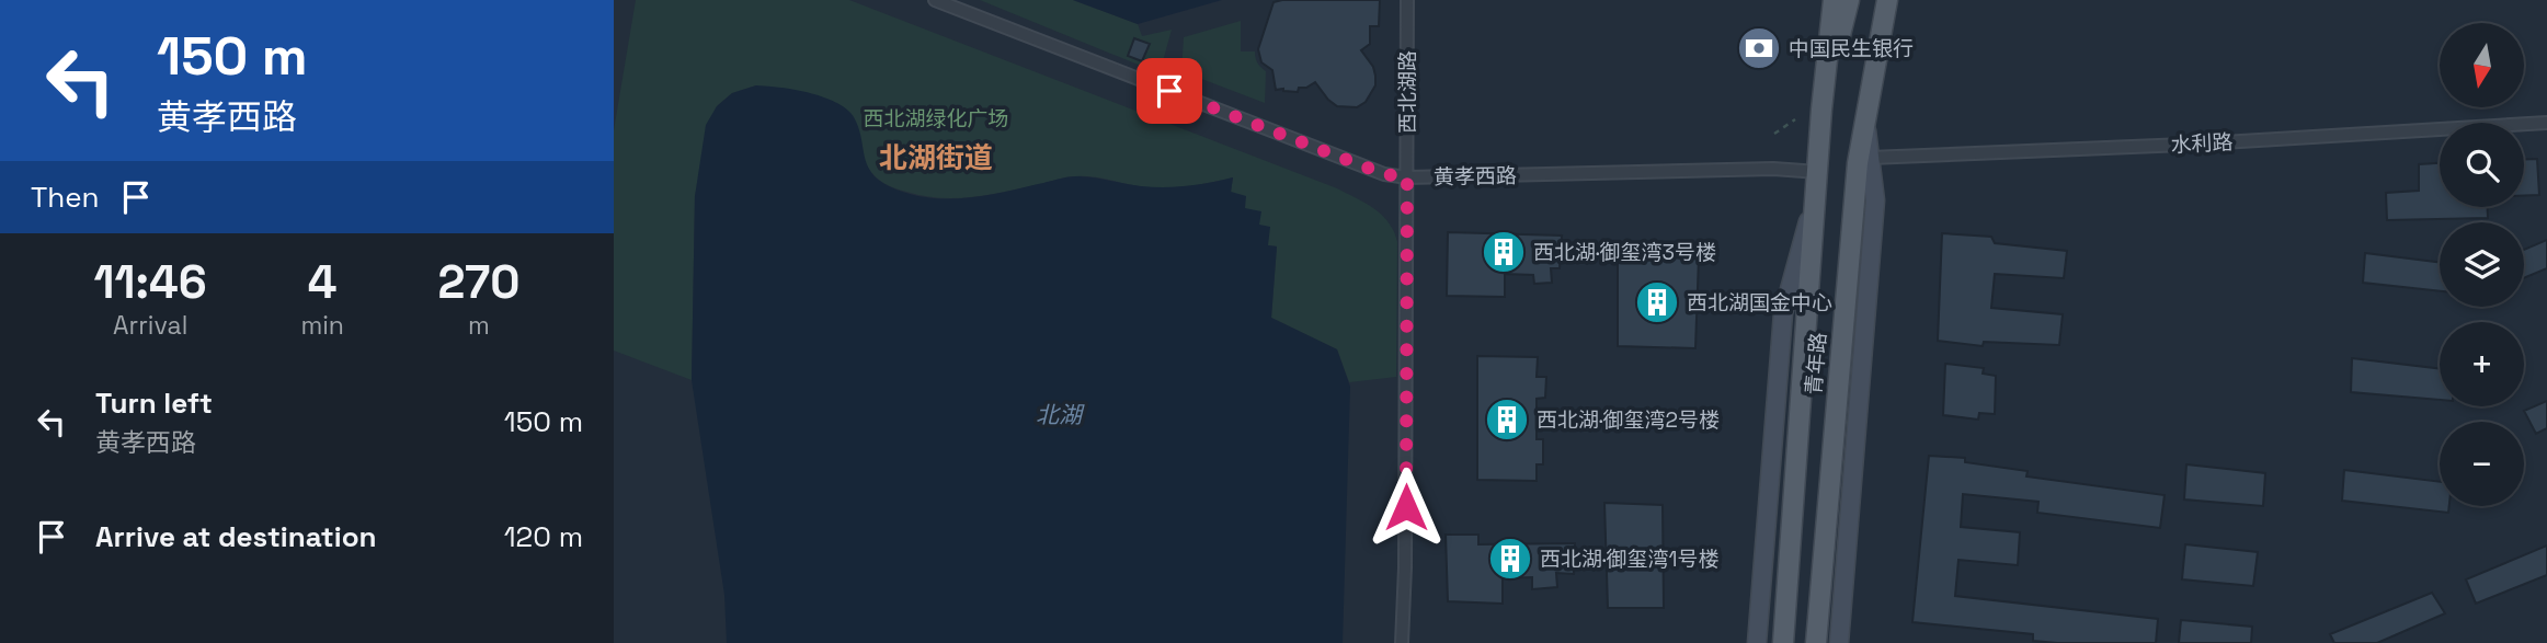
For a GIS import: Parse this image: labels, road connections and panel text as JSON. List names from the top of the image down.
{
  "streets": {
    "main road": ["青年路"],
    "street": ["西北湖路", "水利路", "黄孝西路"]
  },
  "crossings": [
    ["西北湖路", "黄孝西路"],
    ["水利路", "青年路"],
    ["黄孝西路", "青年路"]
  ],
  "districts": ["北湖街道"],
  "water": ["北湖"],
  "parks": ["西北湖绿化广场"],
  "places": {
    "bank": ["中国民生银行"],
    "building": [
      "西北湖·御玺湾3号楼",
      "西北湖国金中心",
      "西北湖·御玺湾2号楼",
      "西北湖·御玺湾1号楼"
    ]
  },
  "north": "bottom",
  "page": {
    "turn": ["150 m", "黄孝西路"],
    "map_buttons": ["+", "−"],
    "then": "Then",
    "eta": [
      "11:46",
      "Arrival",
      "4",
      "min",
      "270",
      "m"
    ],
    "list": [
      {
        "name": "Turn left",
        "note": "黄孝西路",
        "value": "150 m"
      },
      {
        "name": "Arrive at destination",
        "value": "120 m"
      }
    ]
  }
}
